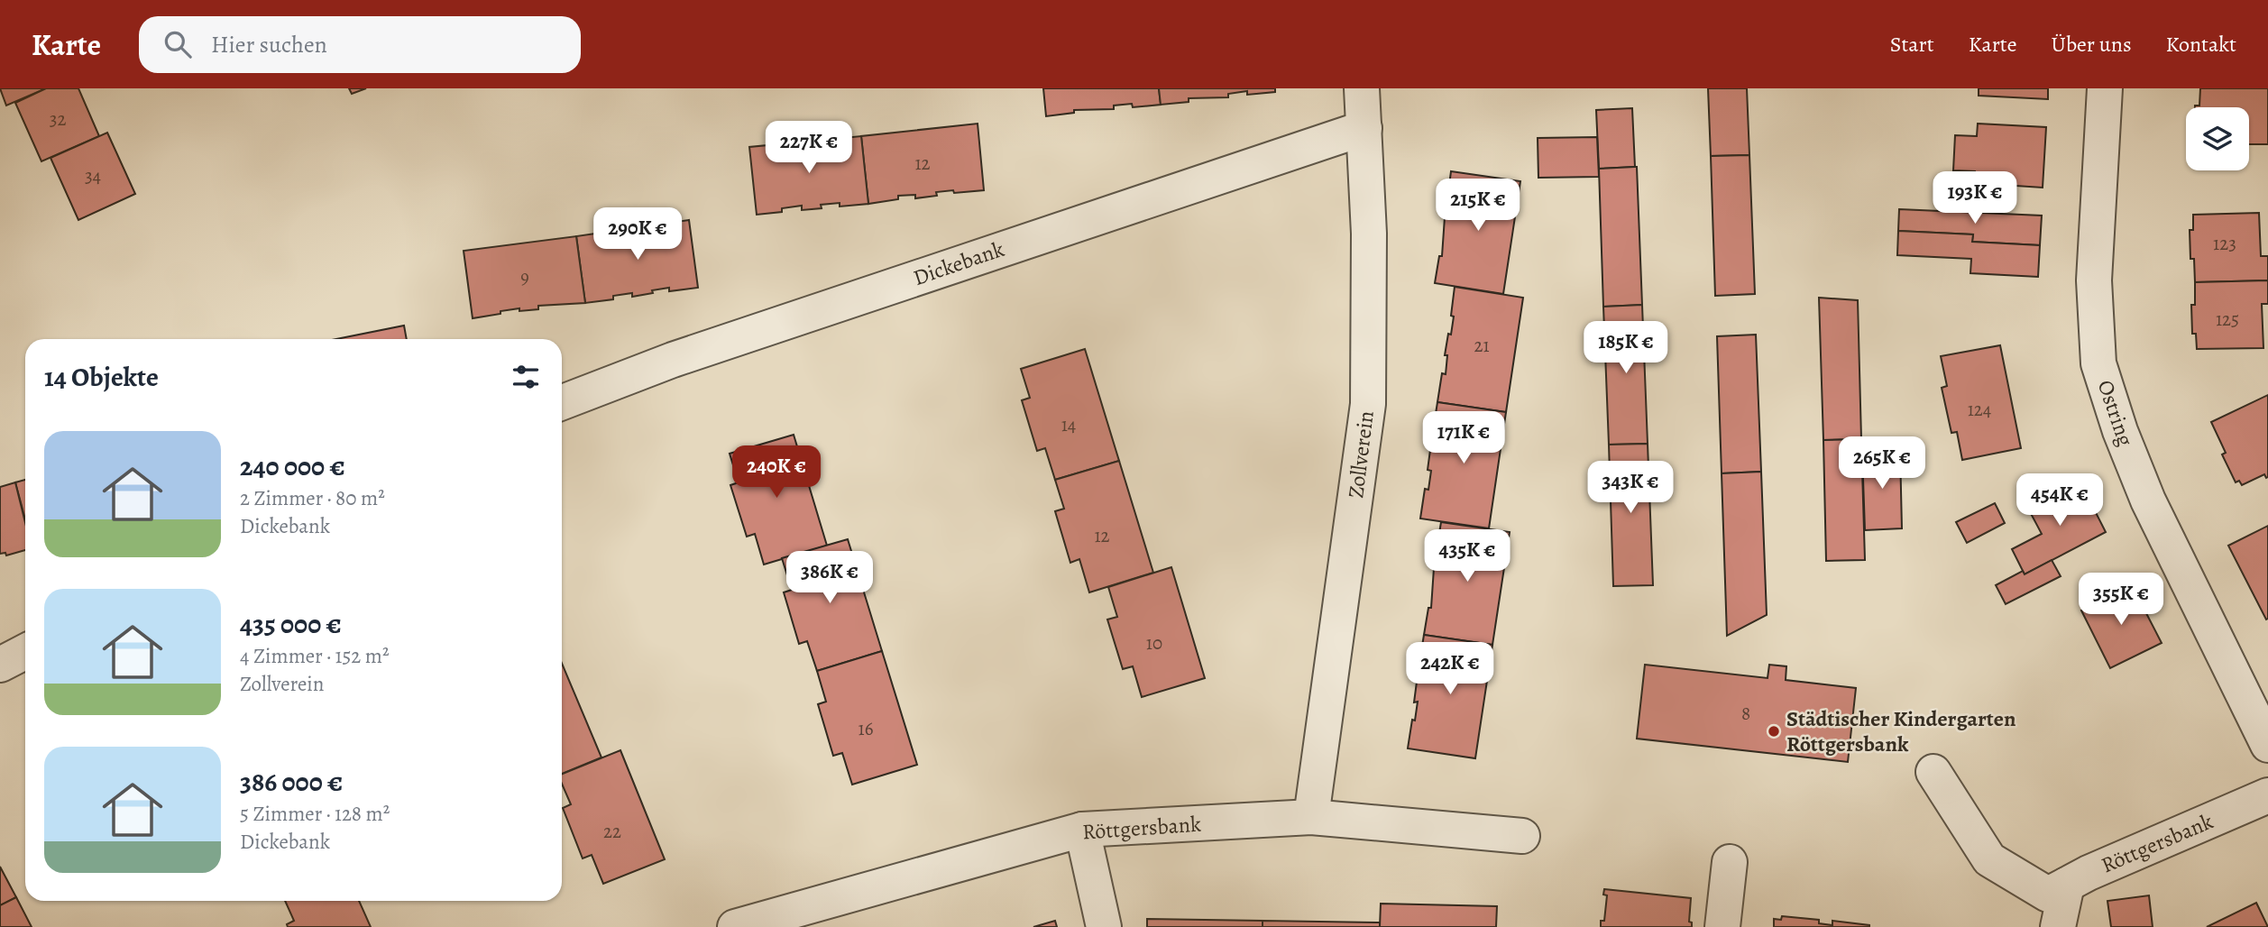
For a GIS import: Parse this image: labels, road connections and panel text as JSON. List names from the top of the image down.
{
  "streets": {
    "street": [
      "Dickebank",
      "Ostring",
      "Zollverein",
      "Röttgersbank"
    ]
  },
  "crossings": [
    ["Dickebank", "Zollverein"],
    ["Zollverein", "Röttgersbank"]
  ],
  "places": ["Städtischer Kindergarten Röttgersbank"],
  "house_numbers": [
    "32",
    "12",
    "34",
    "123",
    "9",
    "125",
    "21",
    "124",
    "14",
    "12",
    "10",
    "8",
    "16",
    "22"
  ],
  "page": {
    "header": "Karte",
    "search": "Hier suchen",
    "nav": [
      "Start",
      "Karte",
      "Über uns",
      "Kontakt"
    ],
    "price": [
      "227K €",
      "193K €",
      "215K €",
      "290K €",
      "185K €",
      "171K €",
      "265K €",
      "240K €",
      "343K €",
      "454K €",
      "435K €",
      "386K €",
      "355K €",
      "242K €"
    ],
    "heading": "14 Objekte",
    "list": [
      {
        "name": "240 000 €",
        "note": "2 Zimmer · 80 m² · Dickebank"
      },
      {
        "name": "435 000 €",
        "note": "4 Zimmer · 152 m² · Zollverein"
      },
      {
        "name": "386 000 €",
        "note": "5 Zimmer · 128 m² · Dickebank"
      }
    ]
  }
}
